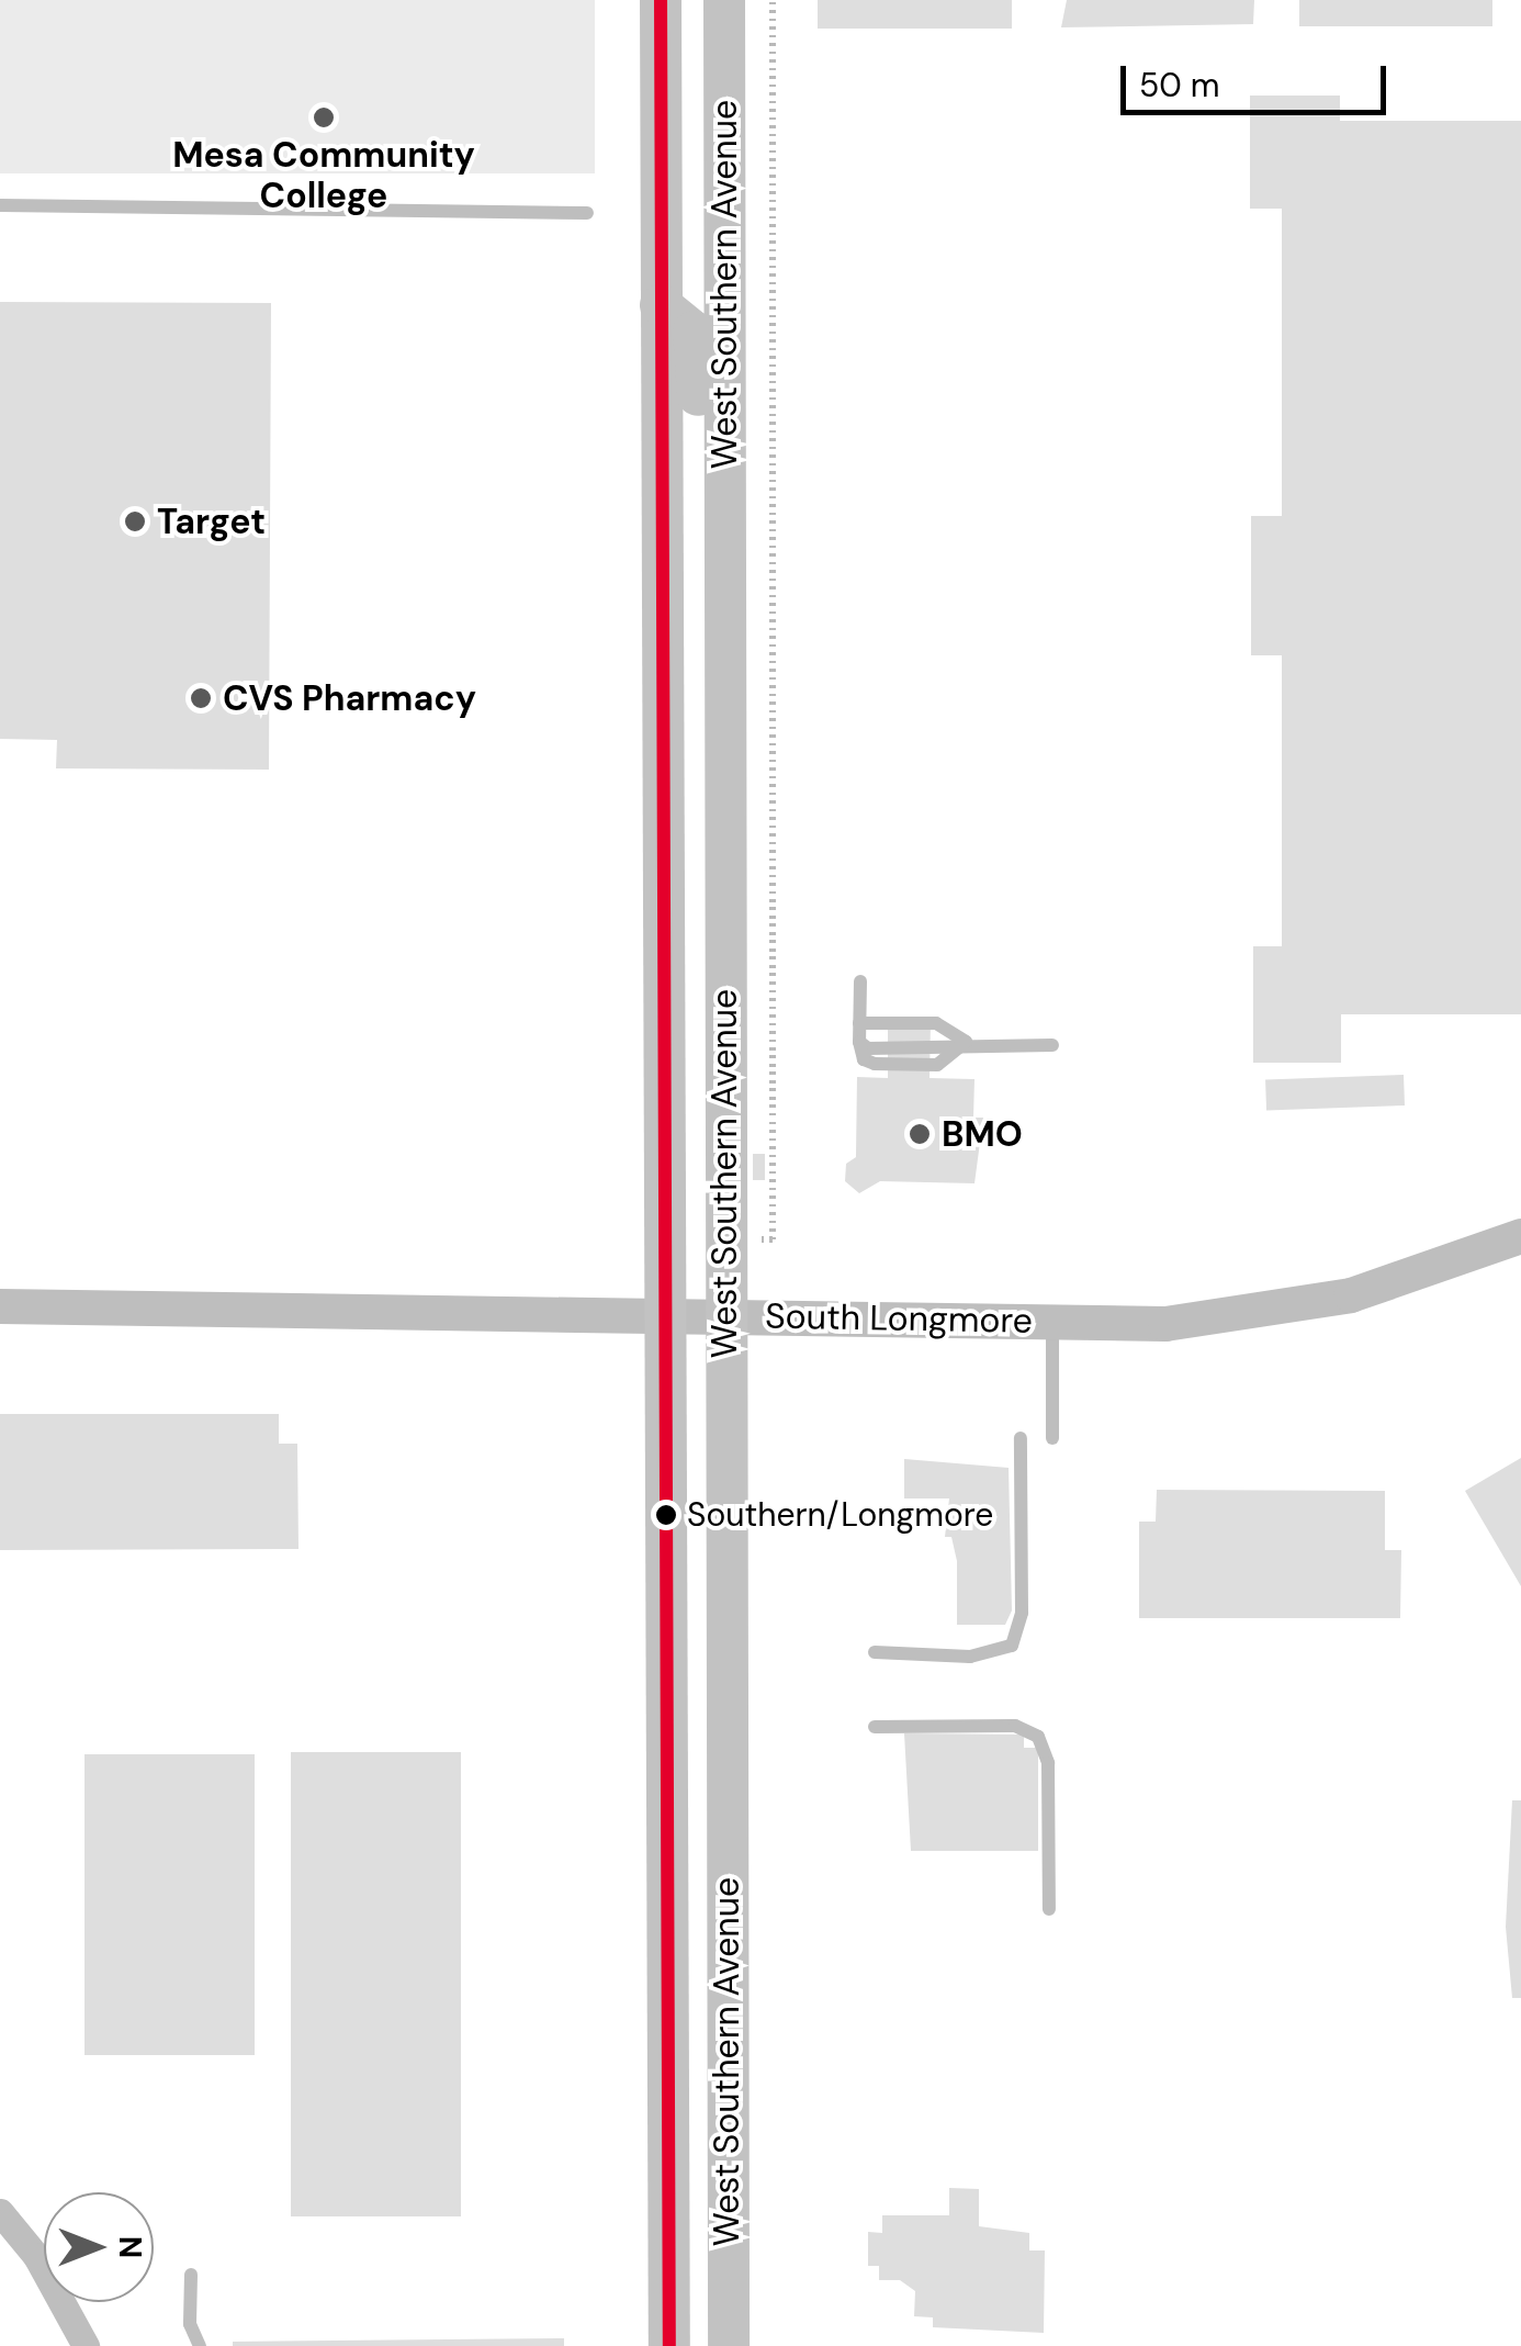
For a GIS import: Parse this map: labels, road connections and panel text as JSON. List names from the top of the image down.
{
  "streets": {
    "main road": ["West Southern Avenue"],
    "street": ["South Longmore"]
  },
  "crossings": [
    ["West Southern Avenue", "South Longmore"]
  ],
  "places": [
    "Mesa Community College",
    "Target",
    "CVS Pharmacy",
    "BMO",
    "Southern/Longmore"
  ],
  "scale_bar": "50 m",
  "north": "right"
}
